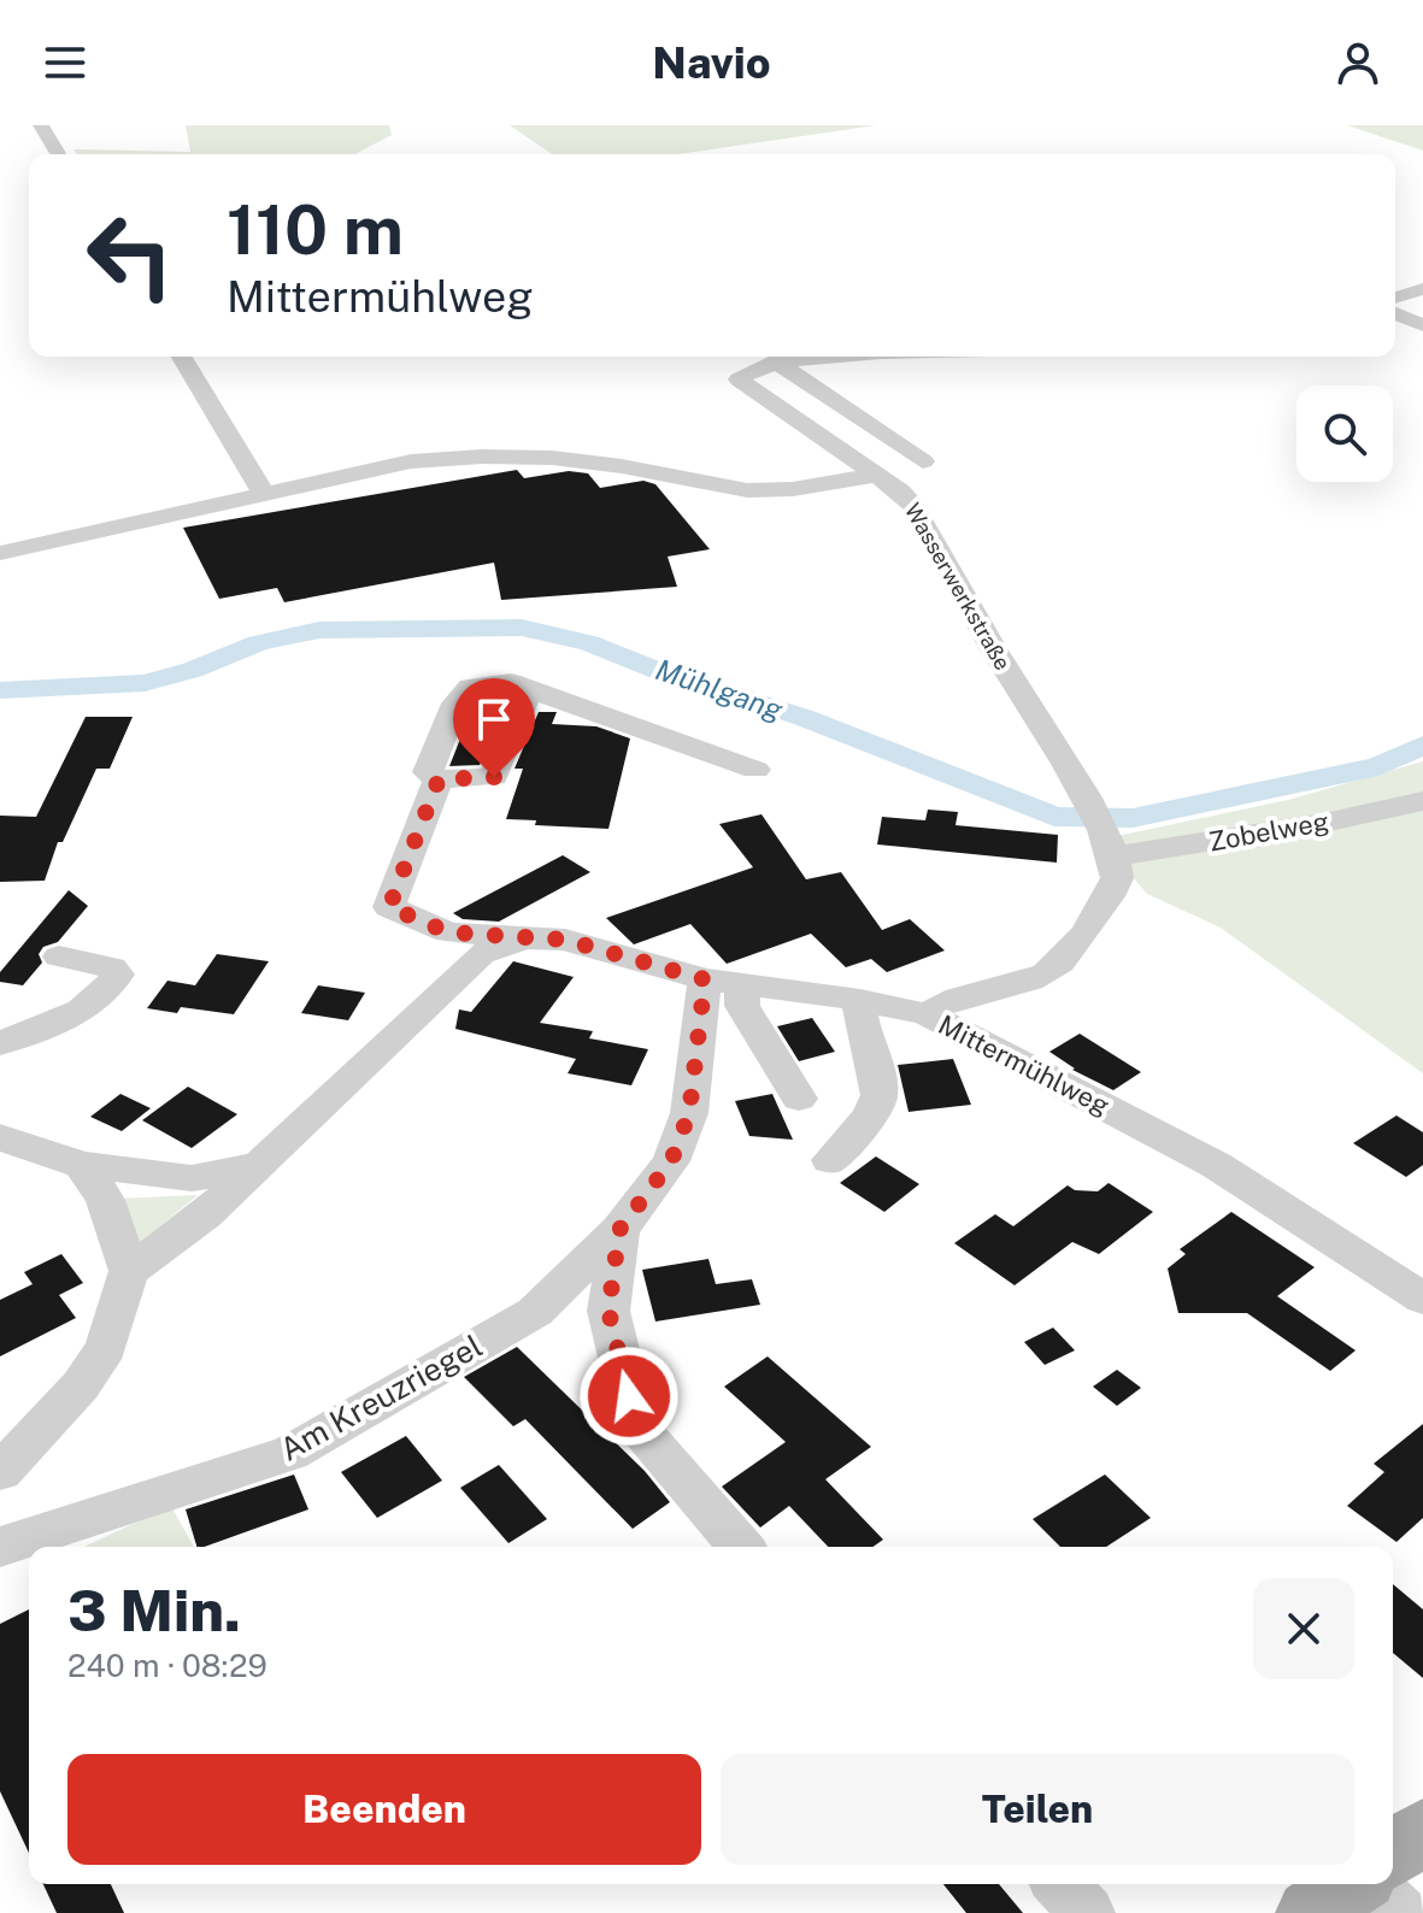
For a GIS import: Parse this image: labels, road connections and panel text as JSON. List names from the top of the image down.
{
  "streets": {
    "street": [
      "Wasserwerkstraße",
      "Zobelweg",
      "Mittermühlweg",
      "Am Kreuzriegel"
    ]
  },
  "crossings": [
    ["Wasserwerkstraße", "Zobelweg"]
  ],
  "water": ["Mühlgang"],
  "page": {
    "header": "Navio",
    "turn": ["110 m", "Mittermühlweg"],
    "heading": ["3 Min.", "240 m · 08:29"],
    "buttons": ["Beenden", "Teilen"]
  }
}
